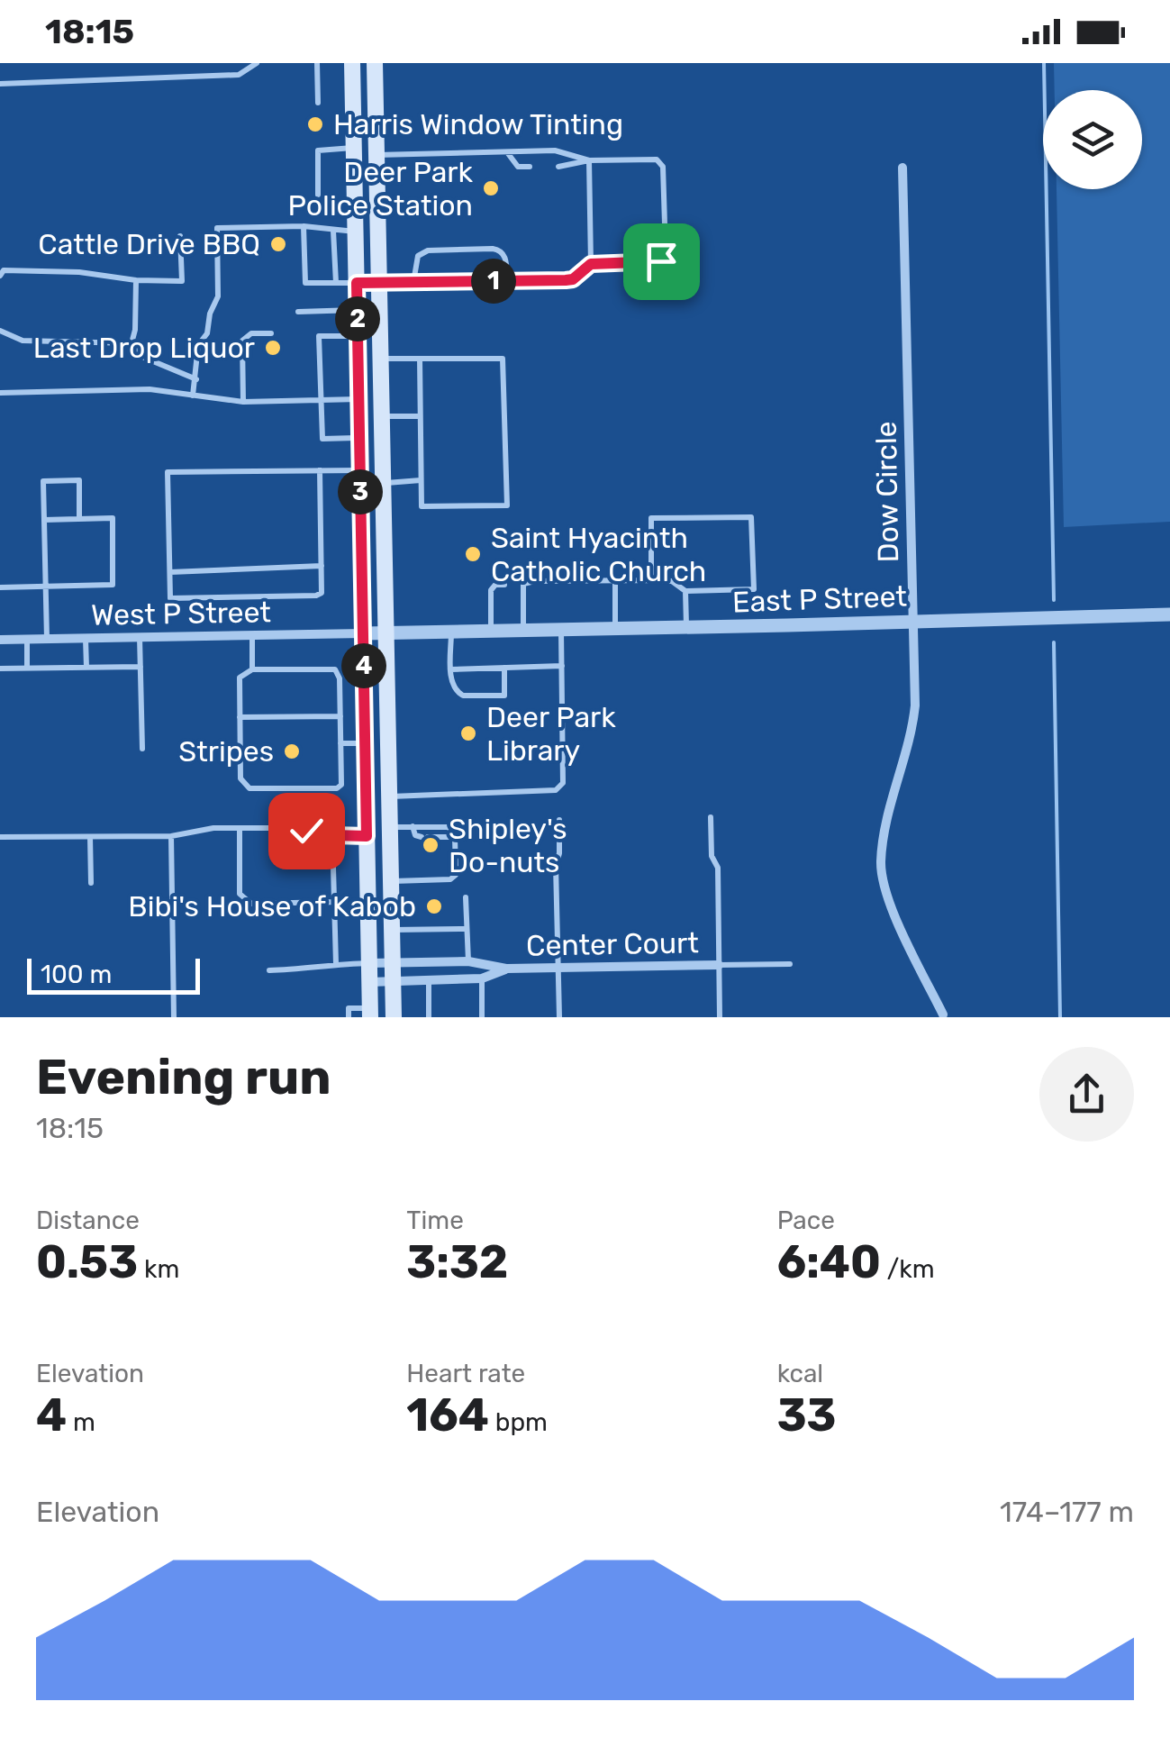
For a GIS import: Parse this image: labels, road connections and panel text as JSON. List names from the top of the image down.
{
  "streets": {
    "street": [
      "Dow Circle",
      "East P Street",
      "West P Street",
      "Center Court"
    ]
  },
  "crossings": [
    ["Dow Circle", "East P Street"],
    ["East P Street", "West P Street"]
  ],
  "places": [
    "Harris Window Tinting",
    "Deer Park Police Station",
    "Cattle Drive BBQ",
    "Last Drop Liquor",
    "Saint Hyacinth Catholic Church",
    "Deer Park Library",
    "Stripes",
    "Shipley's Do-nuts",
    "Bibi's House of Kabob"
  ],
  "scale_bar": "100 m",
  "page": {
    "status": "18:15",
    "pins": [
      "1",
      "2",
      "3",
      "4"
    ],
    "scale": "100 m",
    "heading": ["Evening run", "18:15"],
    "stats": [
      ["Distance", "0.53 km"],
      ["Time", "3:32"],
      ["Pace", "6:40 /km"],
      ["Elevation", "4 m"],
      ["Heart rate", "164 bpm"],
      ["kcal", "33"]
    ],
    "chart": ["Elevation", "174–177 m"]
  }
}
